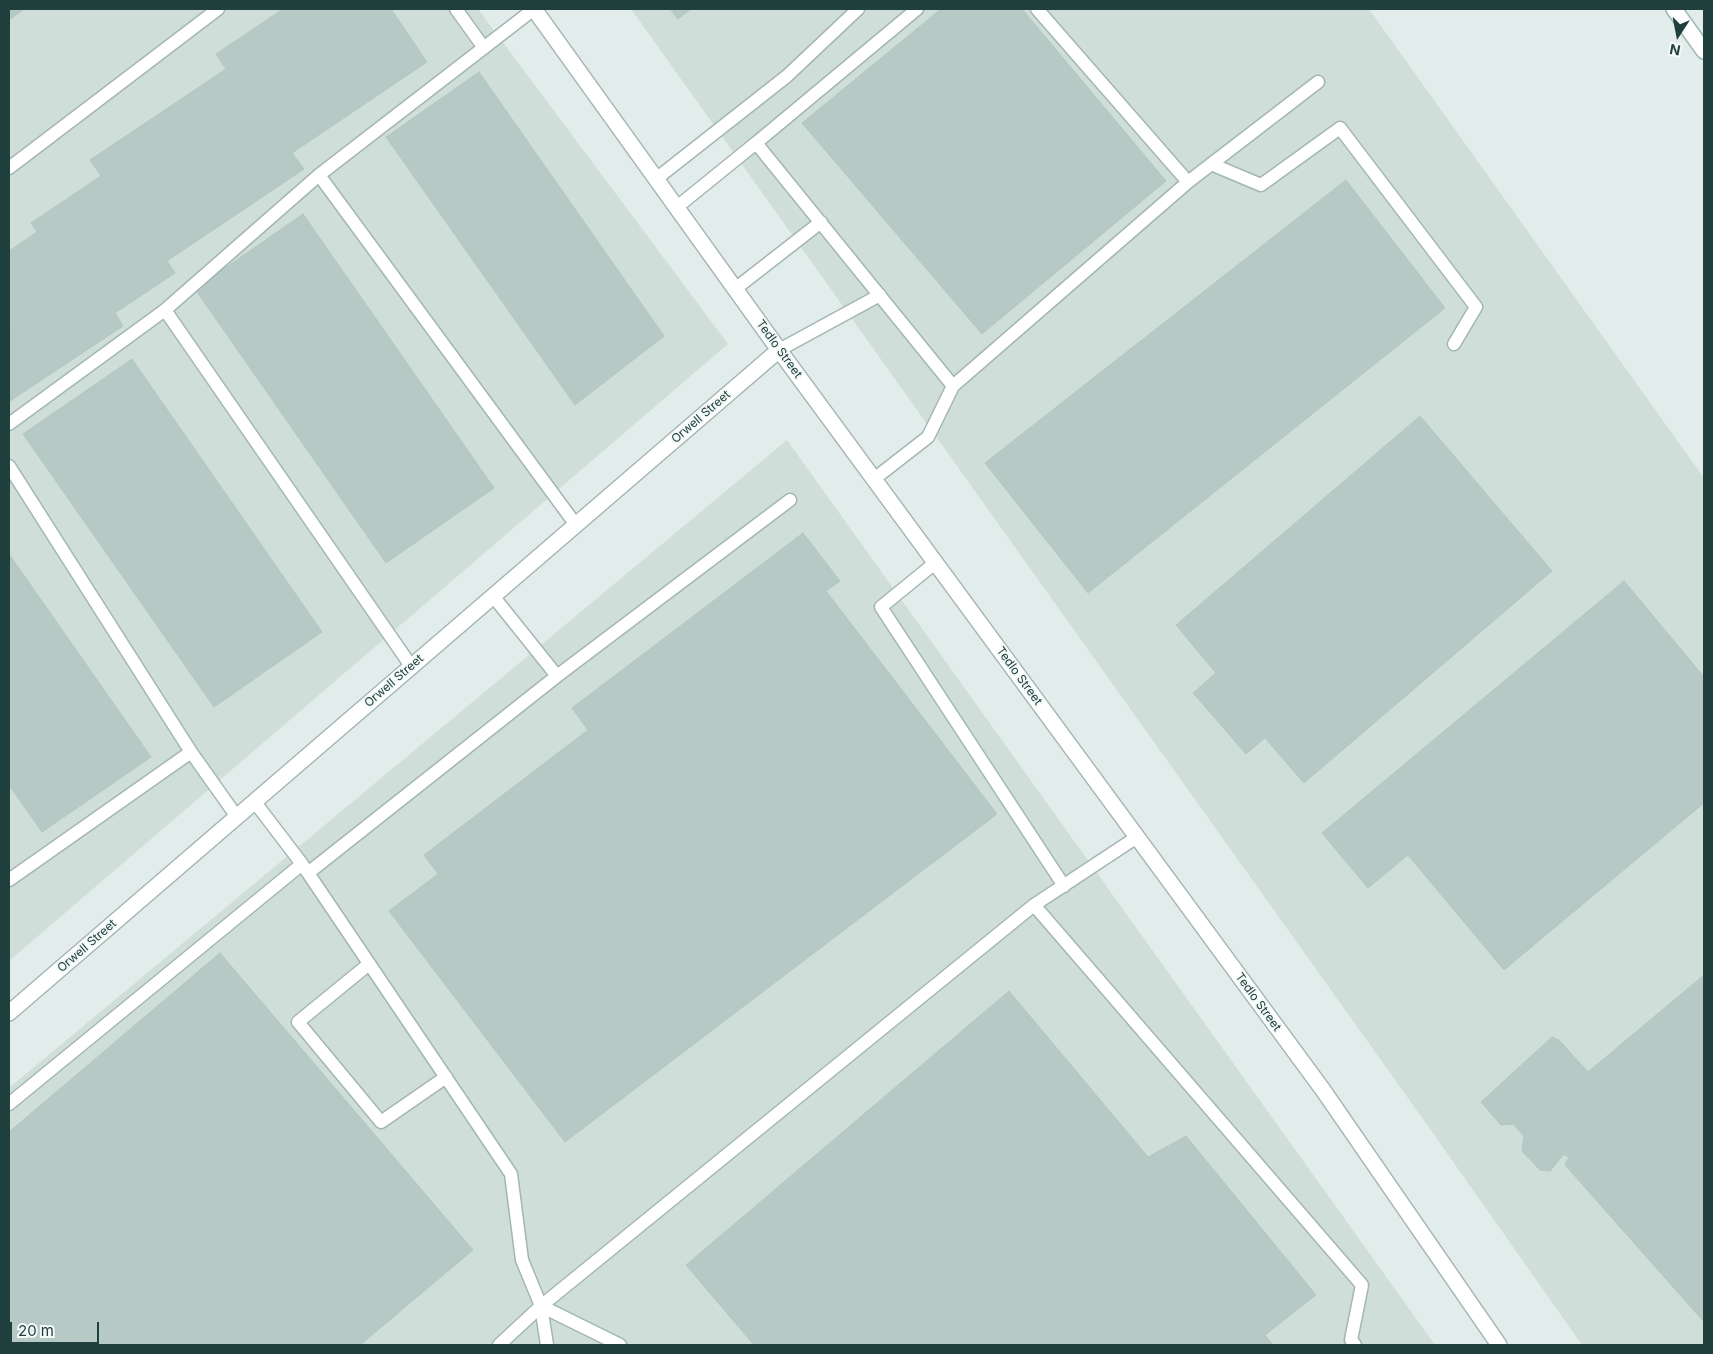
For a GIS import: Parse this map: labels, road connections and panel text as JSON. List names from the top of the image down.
{
  "streets": {
    "street": ["Tedlo Street", "Orwell Street"]
  },
  "crossings": [
    ["Tedlo Street", "Orwell Street"]
  ],
  "scale_bar": "20 m",
  "north": "bottom"
}
